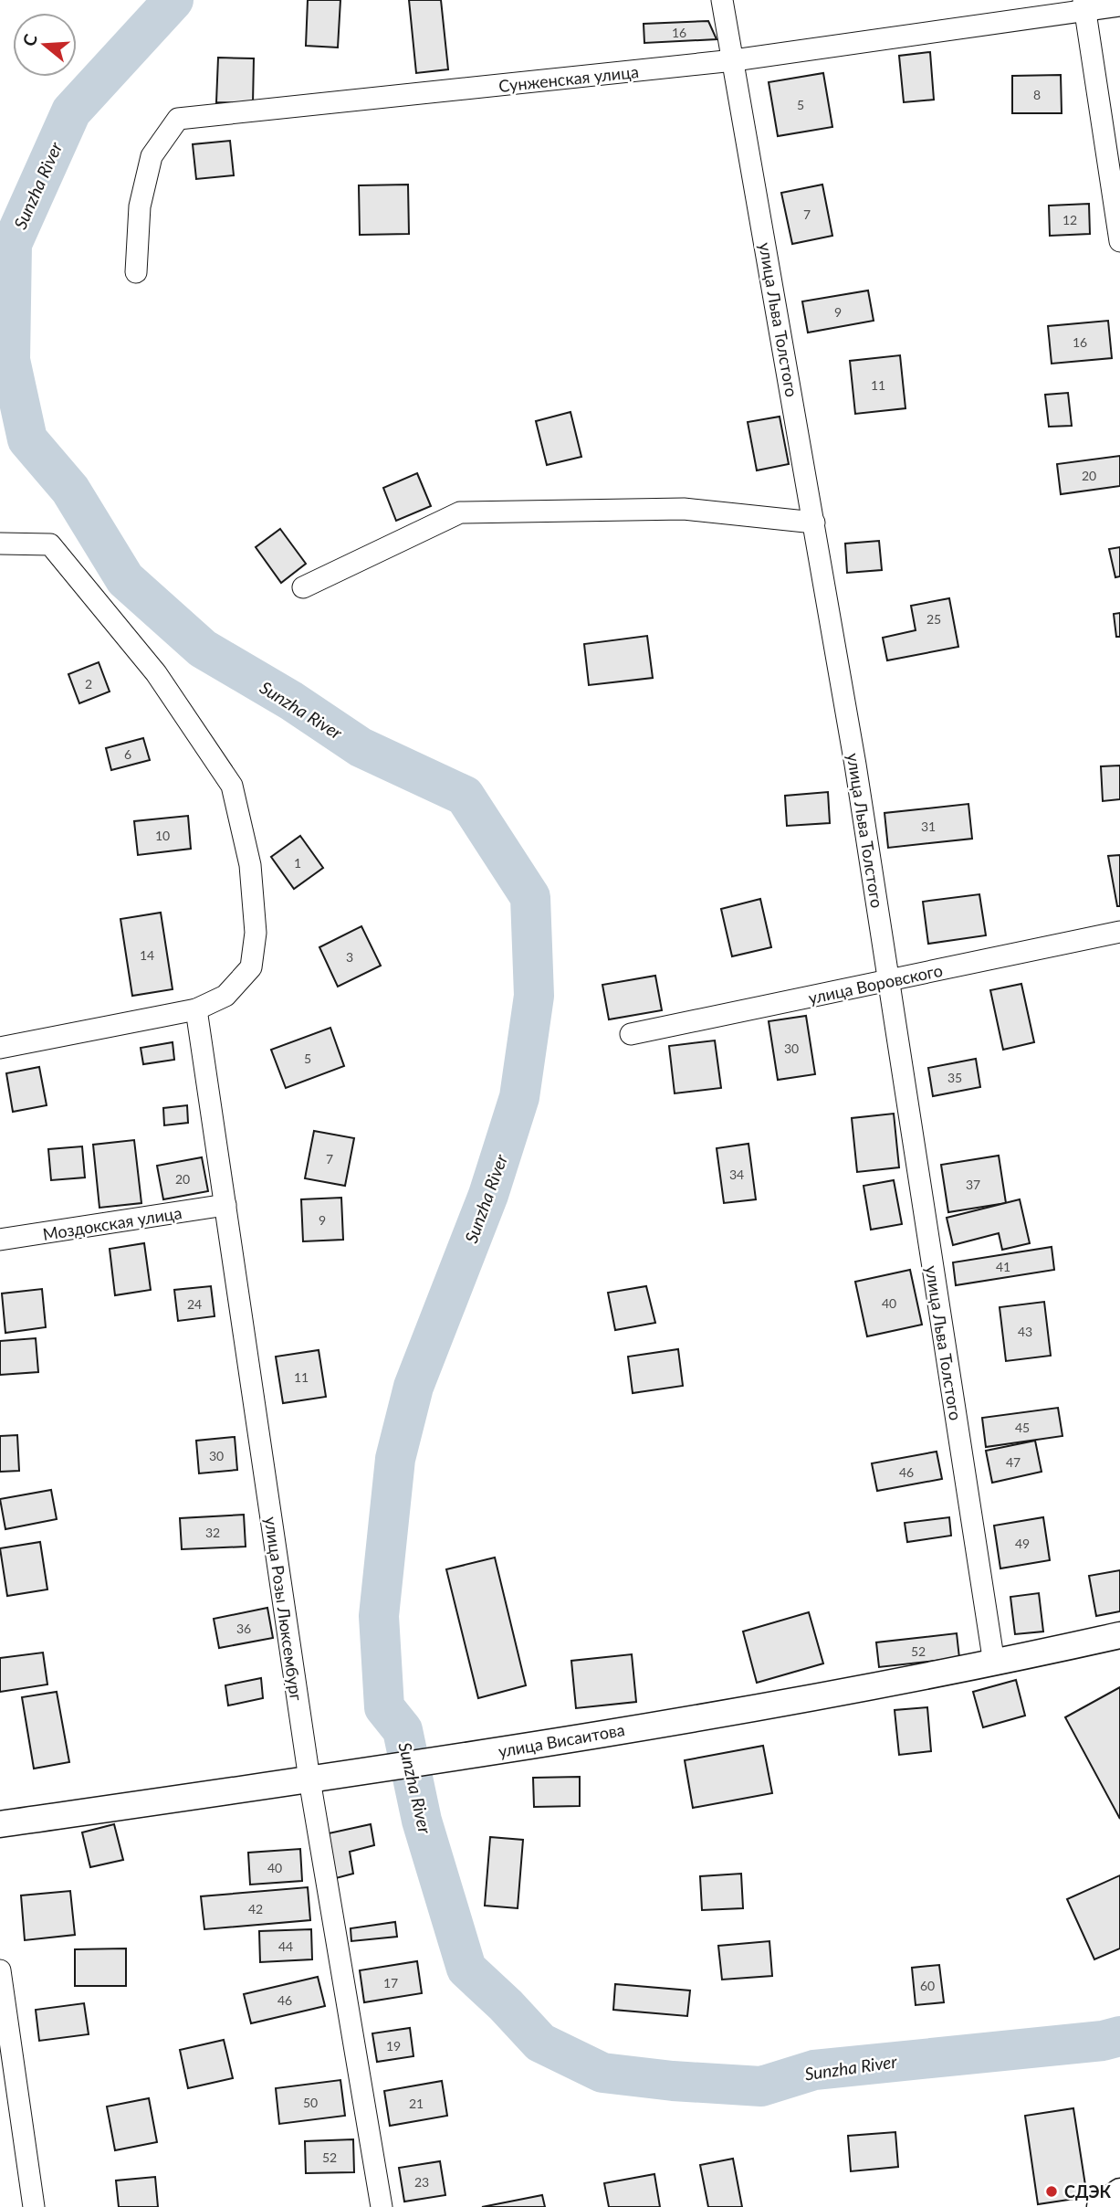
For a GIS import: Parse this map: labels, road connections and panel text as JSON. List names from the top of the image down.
{
  "streets": {
    "street": [
      "Сунженская улица",
      "улица Льва Толстого",
      "улица Воровского",
      "Моздокская улица",
      "улица Розы Люксембург",
      "улица Висаитова"
    ]
  },
  "crossings": [
    ["Сунженская улица", "улица Льва Толстого"],
    ["улица Льва Толстого", "улица Воровского"],
    ["улица Льва Толстого", "улица Висаитова"],
    ["Моздокская улица", "улица Розы Люксембург"],
    ["улица Розы Люксембург", "улица Висаитова"]
  ],
  "water": ["Sunzha River"],
  "places": ["СДЭК"],
  "house_numbers": [
    "16",
    "8",
    "5",
    "7",
    "12",
    "9",
    "16",
    "11",
    "20",
    "25",
    "2",
    "6",
    "31",
    "10",
    "1",
    "14",
    "3",
    "30",
    "5",
    "35",
    "7",
    "34",
    "20",
    "37",
    "9",
    "41",
    "40",
    "24",
    "43",
    "11",
    "45",
    "30",
    "47",
    "46",
    "32",
    "49",
    "36",
    "52",
    "40",
    "42",
    "44",
    "17",
    "60",
    "46",
    "19",
    "50",
    "21",
    "52",
    "23"
  ],
  "north": "left"
}
